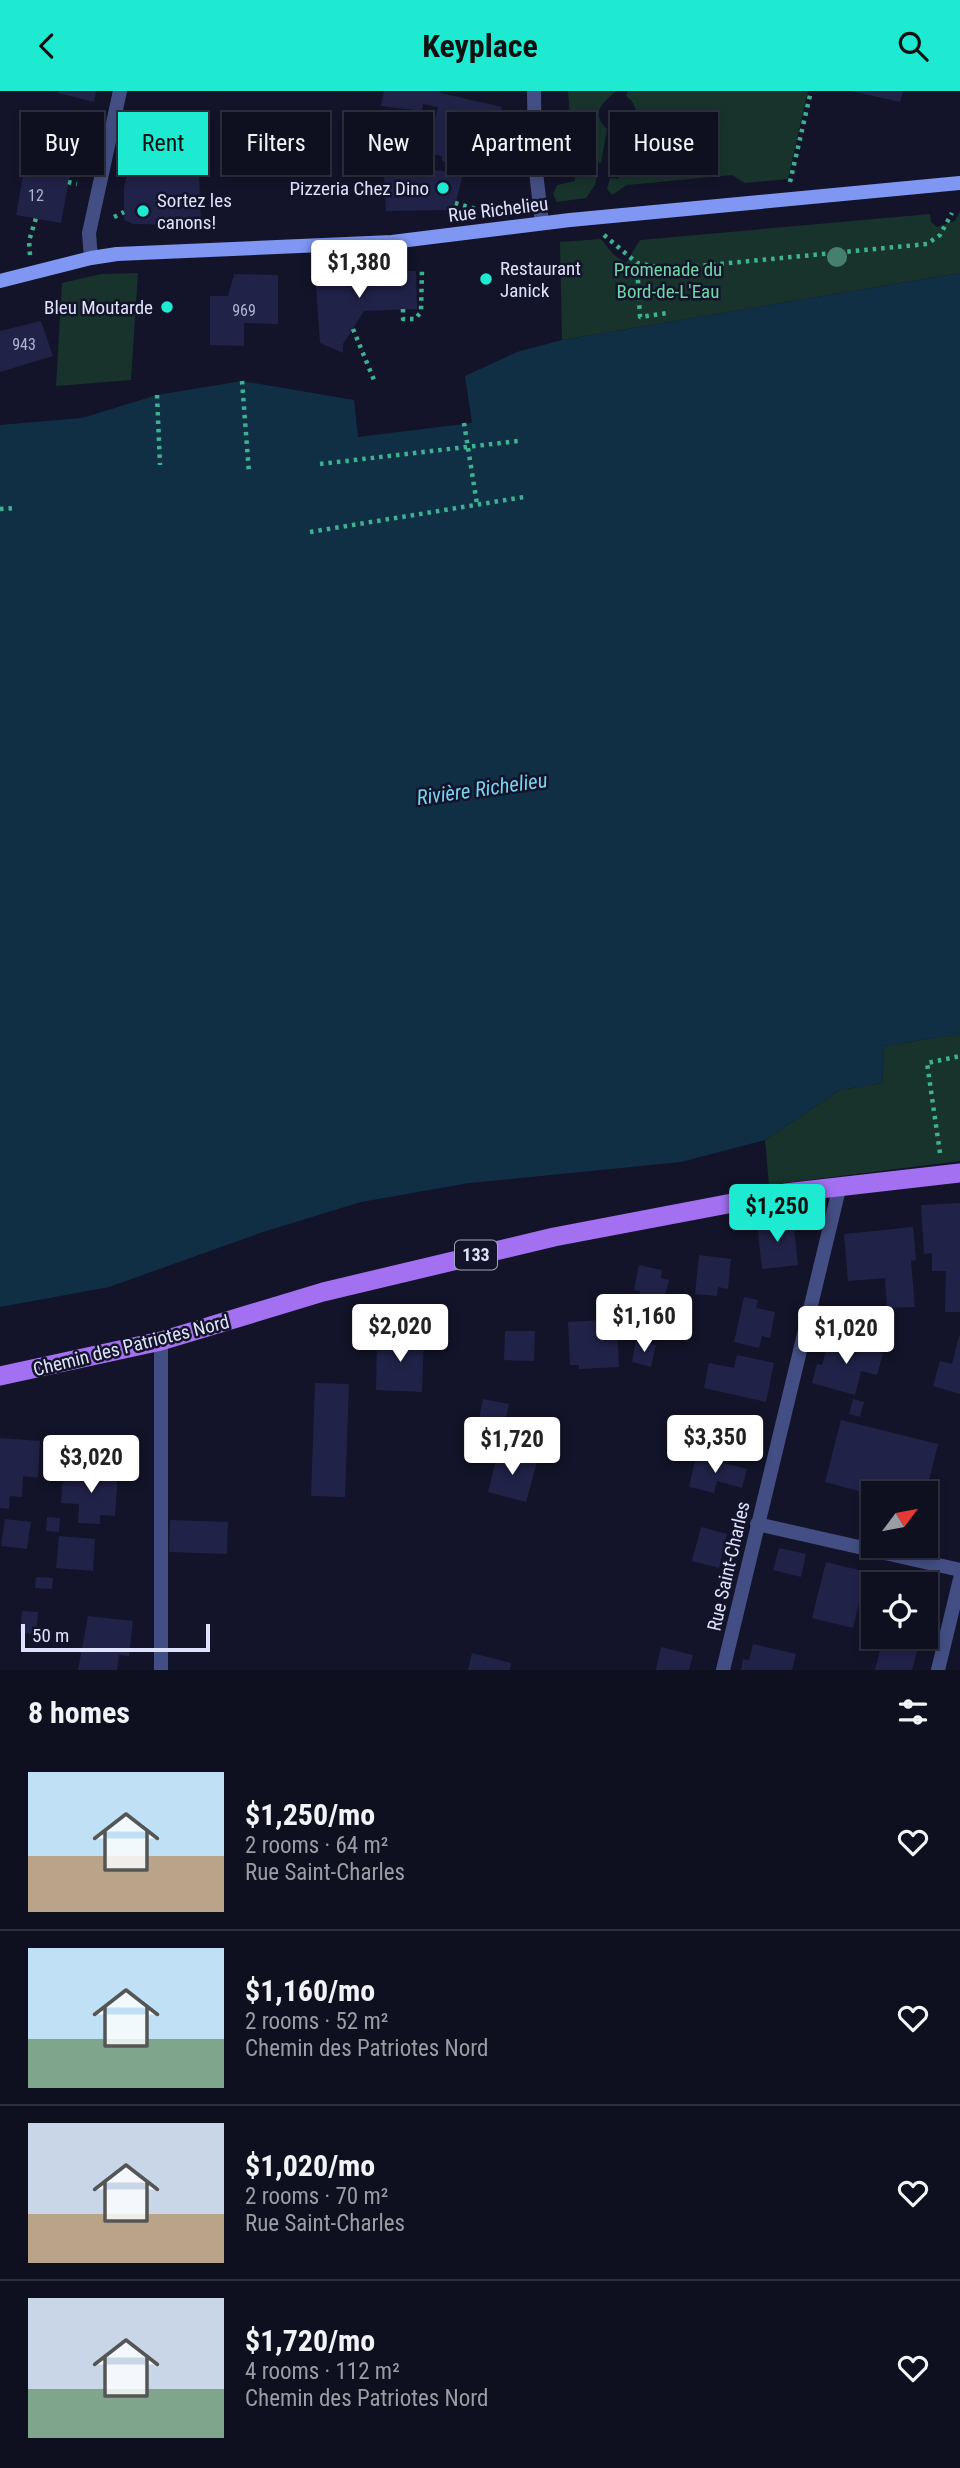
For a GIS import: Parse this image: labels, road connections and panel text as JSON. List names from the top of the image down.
{
  "streets": {
    "main road": ["Rue Richelieu", "133", "Chemin des Patriotes Nord"],
    "street": ["Rue Saint-Charles"]
  },
  "crossings": [
    ["Chemin des Patriotes Nord", "Rue Saint-Charles"]
  ],
  "water": ["Rivière Richelieu"],
  "parks": ["Promenade du Bord-de-L'Eau"],
  "places": [
    "Pizzeria Chez Dino",
    "Sortez les canons!",
    "Restaurant Janick",
    "Bleu Moutarde"
  ],
  "house_numbers": ["12", "969", "943"],
  "scale_bar": "50 m",
  "north": "top right",
  "page": {
    "header": "Keyplace",
    "chip": [
      "Buy",
      "Rent",
      "Filters",
      "New",
      "Apartment",
      "House"
    ],
    "price": [
      "$1,380",
      "$1,250",
      "$1,160",
      "$2,020",
      "$1,020",
      "$3,350",
      "$1,720",
      "$3,020"
    ],
    "scale": "50 m",
    "heading": "8 homes",
    "list": [
      {
        "name": "$1,250/mo",
        "note": "2 rooms · 64 m² · Rue Saint-Charles"
      },
      {
        "name": "$1,160/mo",
        "note": "2 rooms · 52 m² · Chemin des Patriotes Nord"
      },
      {
        "name": "$1,020/mo",
        "note": "2 rooms · 70 m² · Rue Saint-Charles"
      },
      {
        "name": "$1,720/mo",
        "note": "4 rooms · 112 m² · Chemin des Patriotes Nord"
      }
    ]
  }
}
